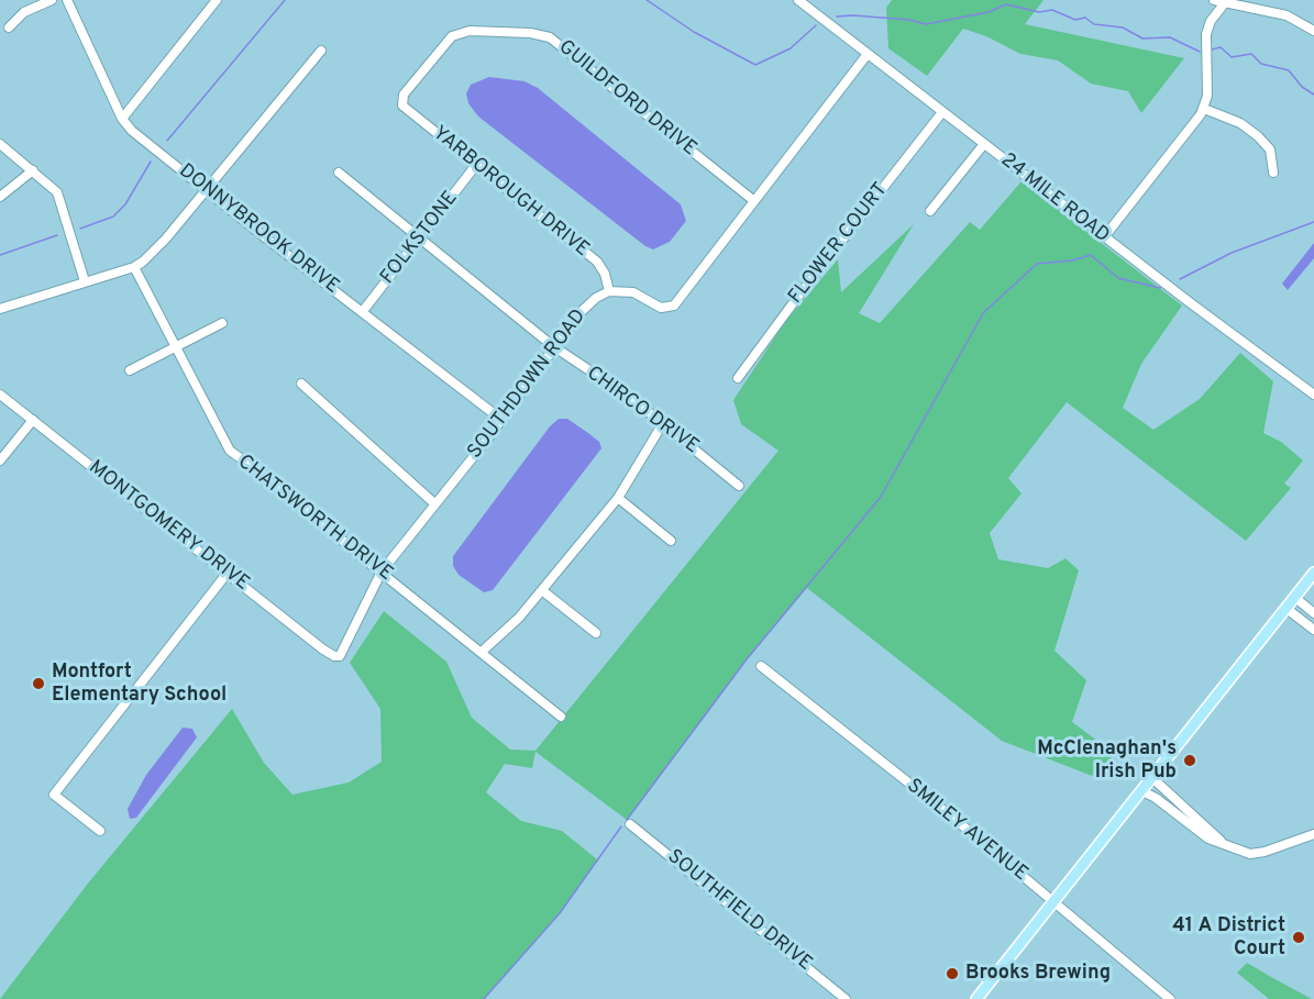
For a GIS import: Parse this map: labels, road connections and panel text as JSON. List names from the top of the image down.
{
  "streets": {
    "street": [
      "GUILDFORD DRIVE",
      "YARBOROUGH DRIVE",
      "24 MILE ROAD",
      "DONNYBROOK DRIVE",
      "FOLKSTONE",
      "FLOWER COURT",
      "SOUTHDOWN ROAD",
      "CHIRCO DRIVE",
      "CHATSWORTH DRIVE",
      "MONTGOMERY DRIVE",
      "SMILEY AVENUE",
      "SOUTHFIELD DRIVE"
    ]
  },
  "crossings": [
    ["GUILDFORD DRIVE", "YARBOROUGH DRIVE"],
    ["YARBOROUGH DRIVE", "FOLKSTONE"],
    ["YARBOROUGH DRIVE", "SOUTHDOWN ROAD"],
    ["24 MILE ROAD", "FLOWER COURT"],
    ["DONNYBROOK DRIVE", "FOLKSTONE"],
    ["DONNYBROOK DRIVE", "SOUTHDOWN ROAD"],
    ["FOLKSTONE", "CHIRCO DRIVE"],
    ["SOUTHDOWN ROAD", "CHIRCO DRIVE"],
    ["SOUTHDOWN ROAD", "CHATSWORTH DRIVE"],
    ["SOUTHDOWN ROAD", "MONTGOMERY DRIVE"]
  ],
  "places": [
    "Montfort Elementary School",
    "McClenaghan's Irish Pub",
    "41 A District Court",
    "Brooks Brewing"
  ]
}
